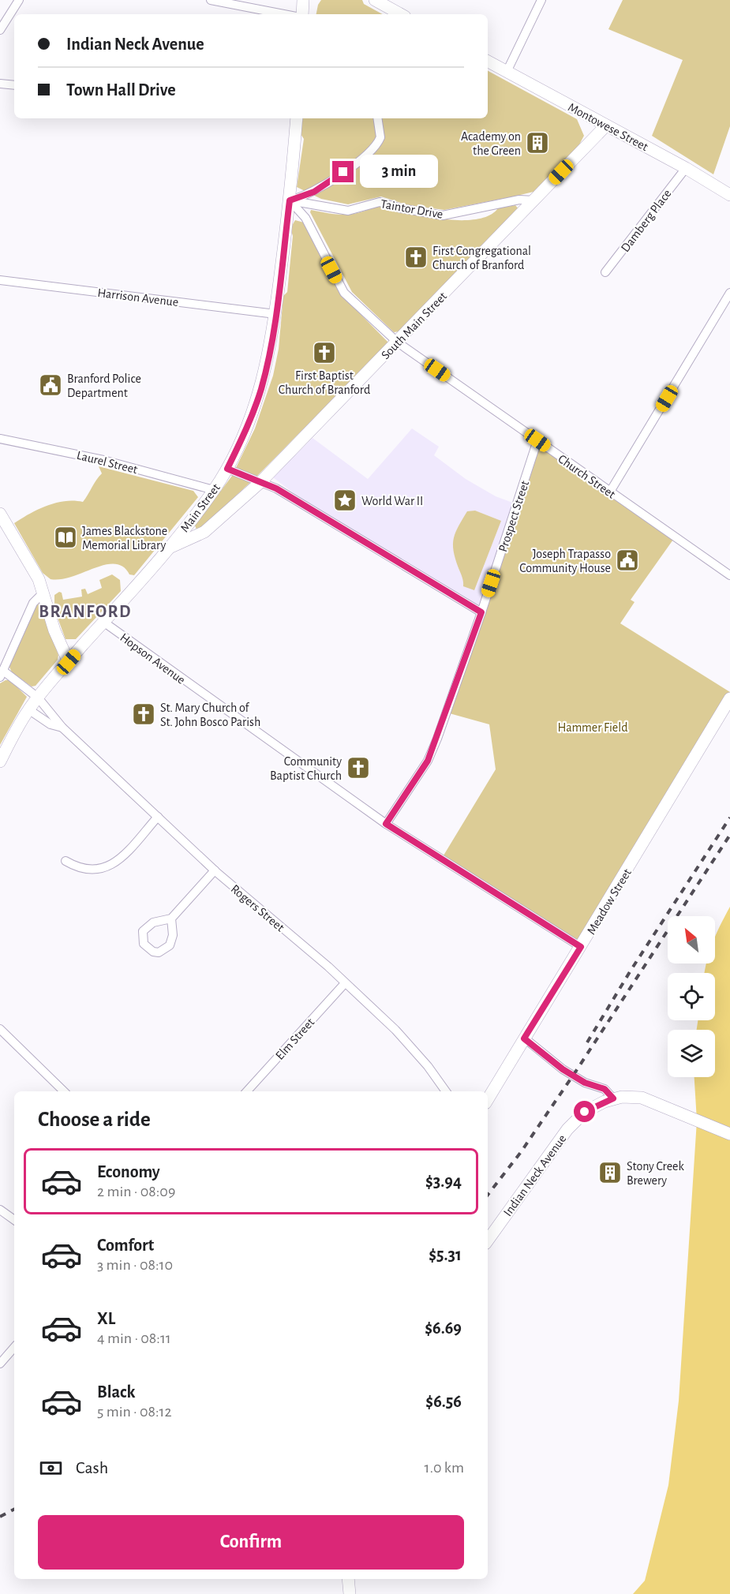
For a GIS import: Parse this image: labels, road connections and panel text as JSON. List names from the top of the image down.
{
  "streets": {
    "street": [
      "Montowese Street",
      "Taintor Drive",
      "Damberg Place",
      "Harrison Avenue",
      "South Main Street",
      "Laurel Street",
      "Church Street",
      "Main Street",
      "Prospect Street",
      "Hopson Avenue",
      "Meadow Street",
      "Rogers Street",
      "Elm Street",
      "Indian Neck Avenue"
    ]
  },
  "crossings": [
    ["Montowese Street", "Damberg Place"],
    ["Montowese Street", "South Main Street"],
    ["Taintor Drive", "South Main Street"],
    ["Taintor Drive", "Church Street"],
    ["Taintor Drive", "Main Street"],
    ["Harrison Avenue", "Main Street"],
    ["South Main Street", "Church Street"],
    ["South Main Street", "Main Street"],
    ["Laurel Street", "Main Street"],
    ["Church Street", "Main Street"],
    ["Church Street", "Prospect Street"],
    ["Main Street", "Hopson Avenue"],
    ["Main Street", "Rogers Street"],
    ["Prospect Street", "Hopson Avenue"],
    ["Hopson Avenue", "Meadow Street"],
    ["Rogers Street", "Elm Street"]
  ],
  "districts": ["BRANFORD"],
  "parks": ["Hammer Field"],
  "places": {
    "building": ["Academy on the Green", "Stony Creek Brewery"],
    "church": [
      "First Congregational Church of Branford",
      "First Baptist Church of Branford",
      "St. Mary Church of St. John Bosco Parish",
      "Community Baptist Church"
    ],
    "public building": ["Branford Police Department", "Joseph Trapasso Community House"],
    "place": ["World War II"],
    "library": ["James Blackstone Memorial Library"]
  },
  "north": "top left",
  "page": {
    "banner": ["Indian Neck Avenue", "Town Hall Drive"],
    "bubble": "3 min",
    "heading": "Choose a ride",
    "list": [
      {
        "name": "Economy",
        "note": "2 min · 08:09",
        "value": "$3.94"
      },
      {
        "name": "Comfort",
        "note": "3 min · 08:10",
        "value": "$5.31"
      },
      {
        "name": "XL",
        "note": "4 min · 08:11",
        "value": "$6.69"
      },
      {
        "name": "Black",
        "note": "5 min · 08:12",
        "value": "$6.56"
      }
    ],
    "pay": ["Cash", "1.0 km"],
    "buttons": "Confirm"
  }
}
